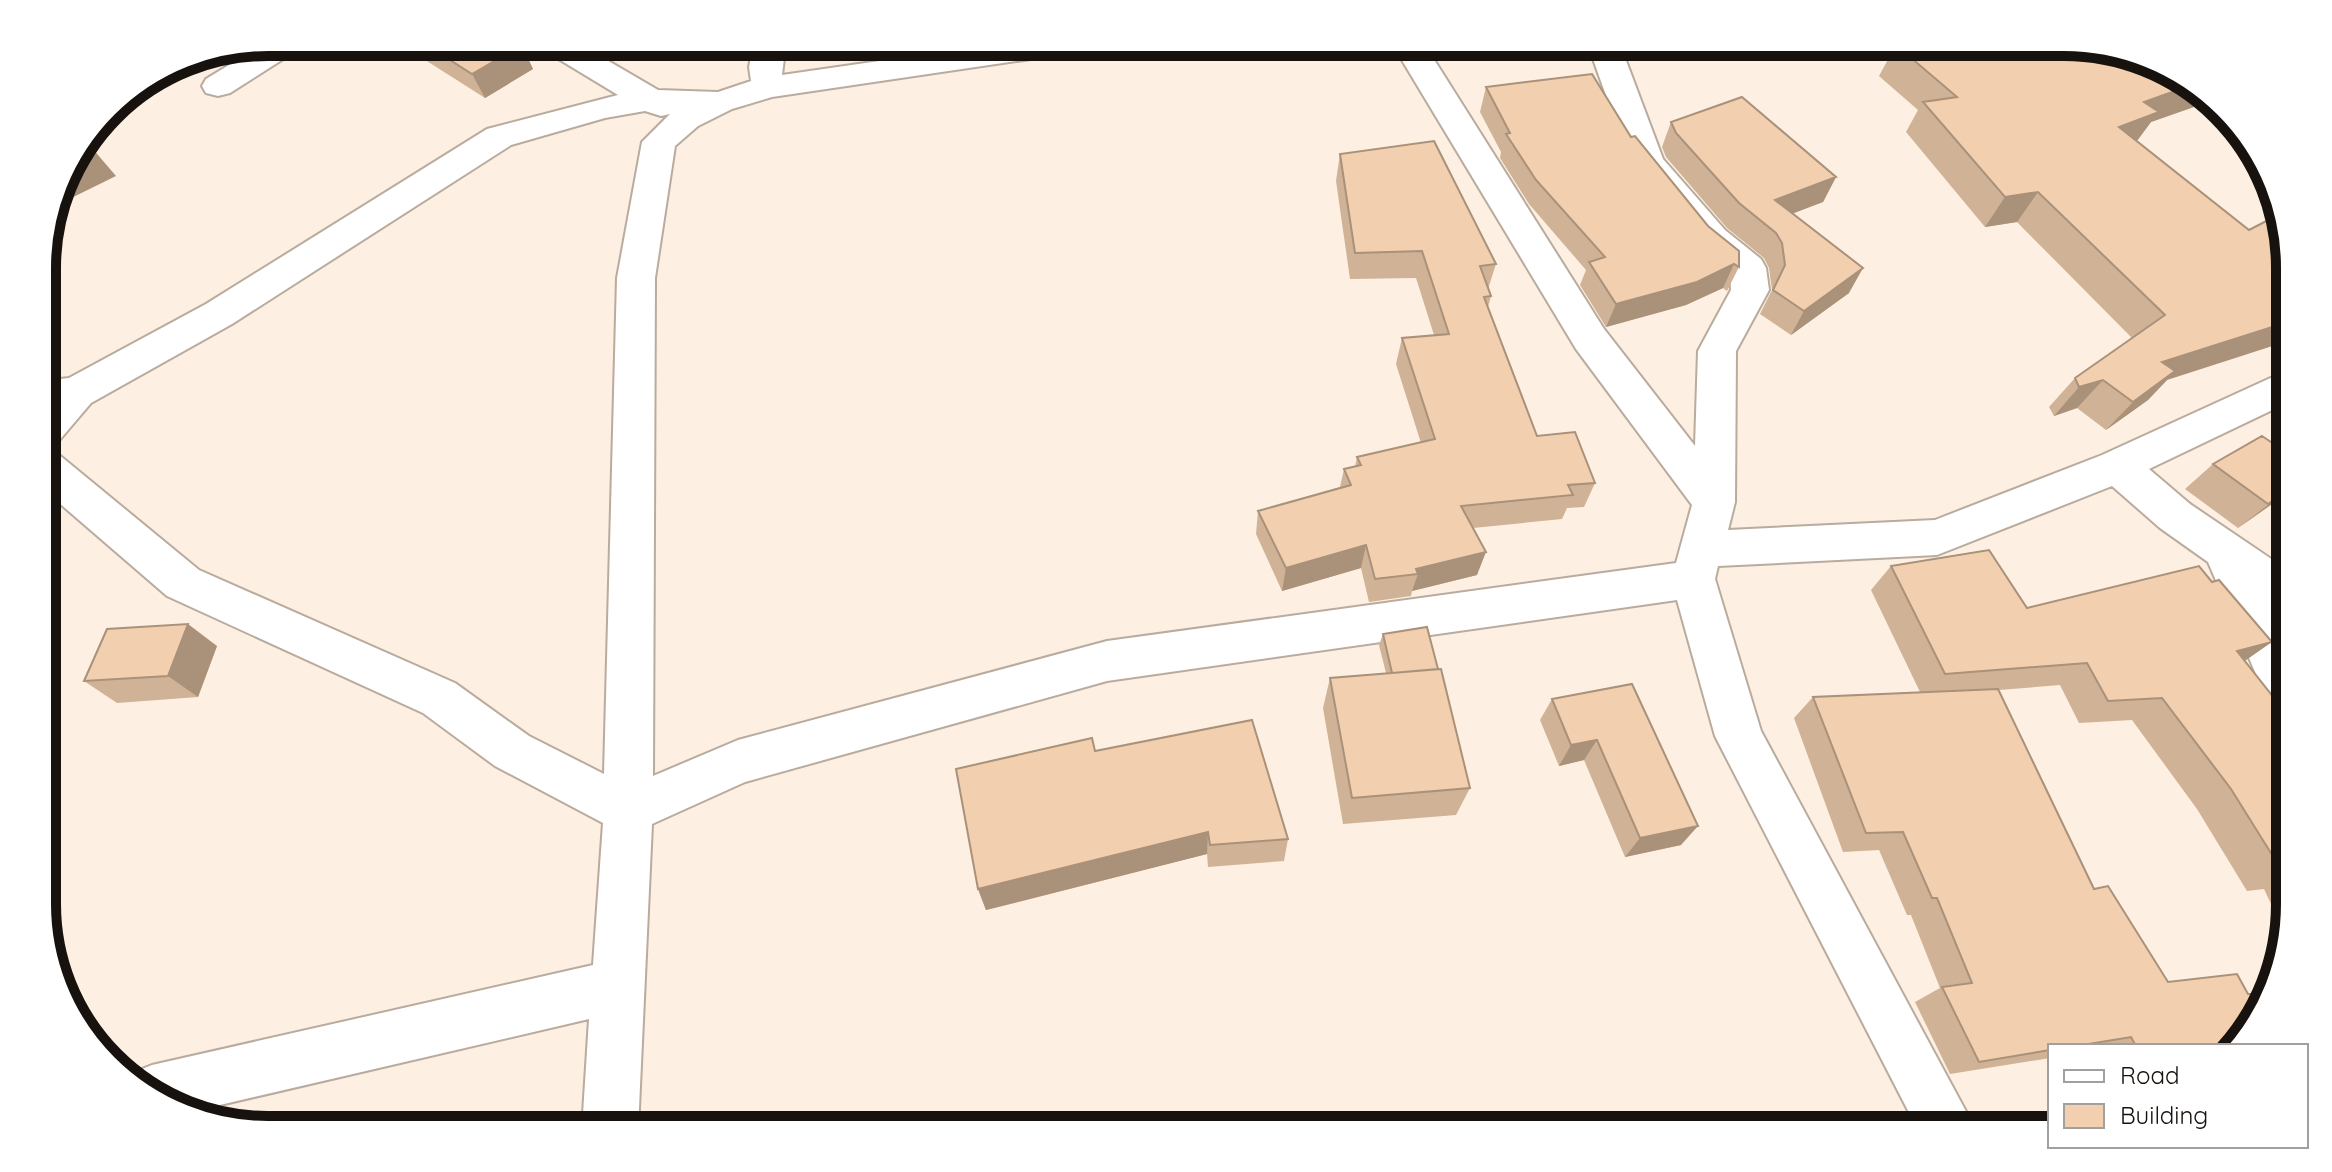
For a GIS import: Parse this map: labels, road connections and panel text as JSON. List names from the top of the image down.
{
  "legend": ["Road", "Building"]
}
